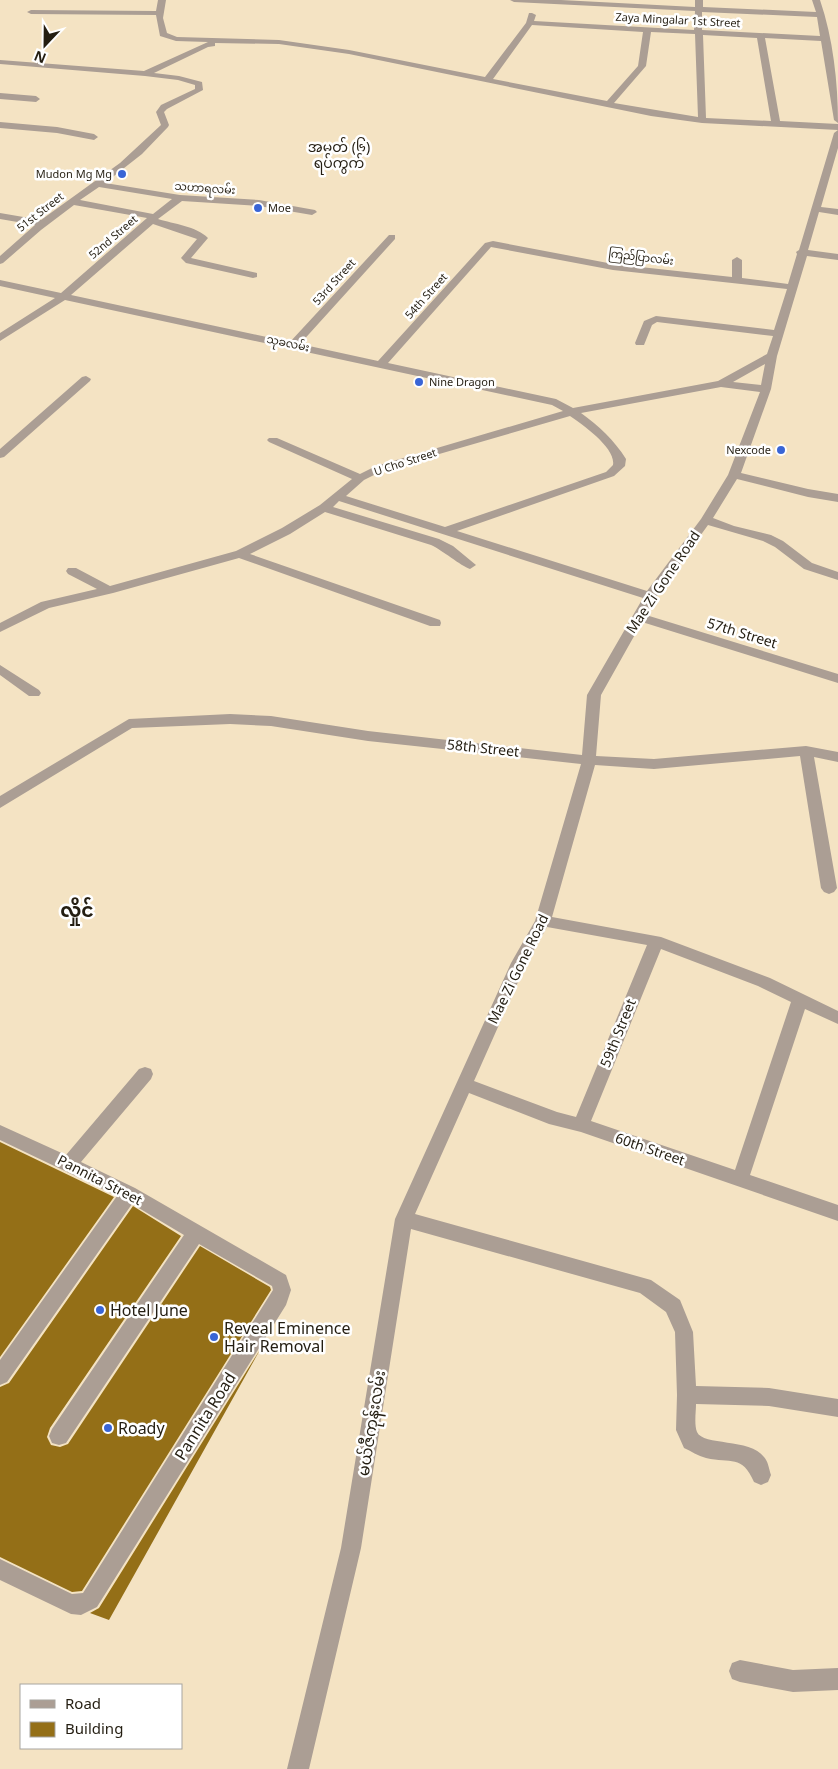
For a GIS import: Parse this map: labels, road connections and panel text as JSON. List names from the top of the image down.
{
  "streets": {
    "street": [
      "Zaya Mingalar 1st Street",
      "သဟာရလမ်း",
      "51st Street",
      "52nd Street",
      "ကြည်ပြာလမ်း",
      "53rd Street",
      "54th Street",
      "သုခလမ်း",
      "U Cho Street",
      "Mae Zi Gone Road",
      "57th Street",
      "58th Street",
      "59th Street",
      "60th Street",
      "Pannita Street",
      "Pannita Road",
      "မယ်ဇီကုန်းလမ်း"
    ]
  },
  "crossings": [
    ["သဟာရလမ်း", "51st Street"],
    ["သဟာရလမ်း", "52nd Street"],
    ["52nd Street", "သုခလမ်း"],
    ["ကြည်ပြာလမ်း", "54th Street"],
    ["ကြည်ပြာလမ်း", "Mae Zi Gone Road"],
    ["53rd Street", "သုခလမ်း"],
    ["54th Street", "သုခလမ်း"],
    ["သုခလမ်း", "U Cho Street"],
    ["U Cho Street", "Mae Zi Gone Road"],
    ["Mae Zi Gone Road", "57th Street"],
    ["Mae Zi Gone Road", "58th Street"],
    ["Mae Zi Gone Road", "60th Street"],
    ["Mae Zi Gone Road", "မယ်ဇီကုန်းလမ်း"],
    ["59th Street", "60th Street"],
    ["60th Street", "မယ်ဇီကုန်းလမ်း"],
    ["Pannita Street", "Pannita Road"]
  ],
  "districts": ["အမှတ် (၆) ရပ်ကွက်", "လှိုင်"],
  "places": [
    "Mudon Mg Mg",
    "Moe",
    "Nine Dragon",
    "Nexcode",
    "Hotel June",
    "Reveal Eminence Hair Removal",
    "Roady"
  ],
  "legend": ["Road", "Building"],
  "north": "bottom"
}
